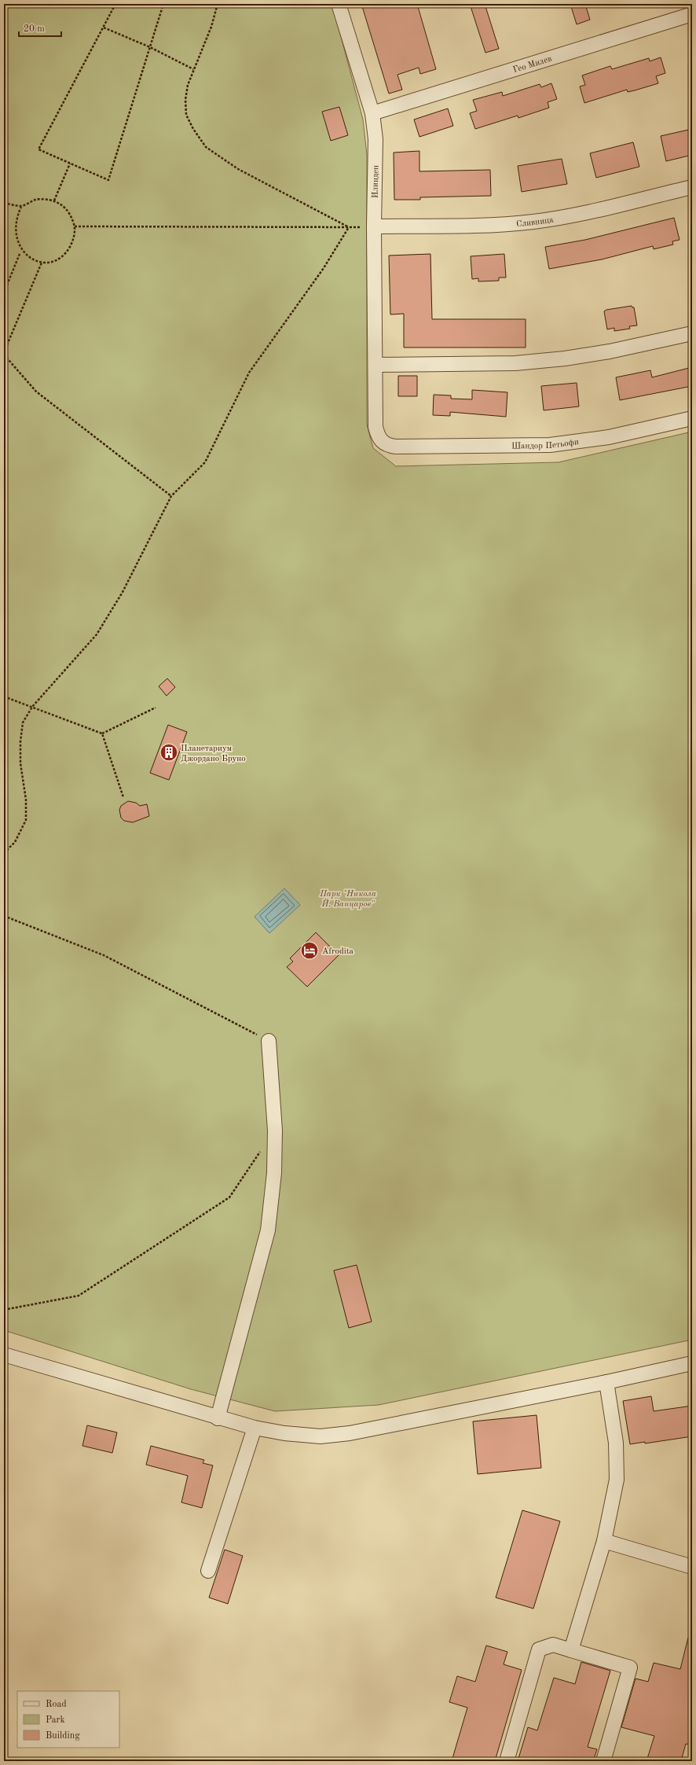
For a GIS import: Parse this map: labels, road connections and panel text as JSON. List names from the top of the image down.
{
  "streets": {
    "street": [
      "Гео Милев",
      "Илинден",
      "Сливница",
      "Шандор Петьофи"
    ]
  },
  "crossings": [
    ["Гео Милев", "Илинден"],
    ["Илинден", "Сливница"],
    ["Илинден", "Шандор Петьофи"]
  ],
  "parks": ["Парк \"Никола Й. Вапцаров\""],
  "places": {
    "building": ["Планетариум Джордано Бруно"],
    "hotel": ["Afrodita"]
  },
  "legend": ["Road", "Park", "Building"],
  "scale_bar": "20 m"
}
